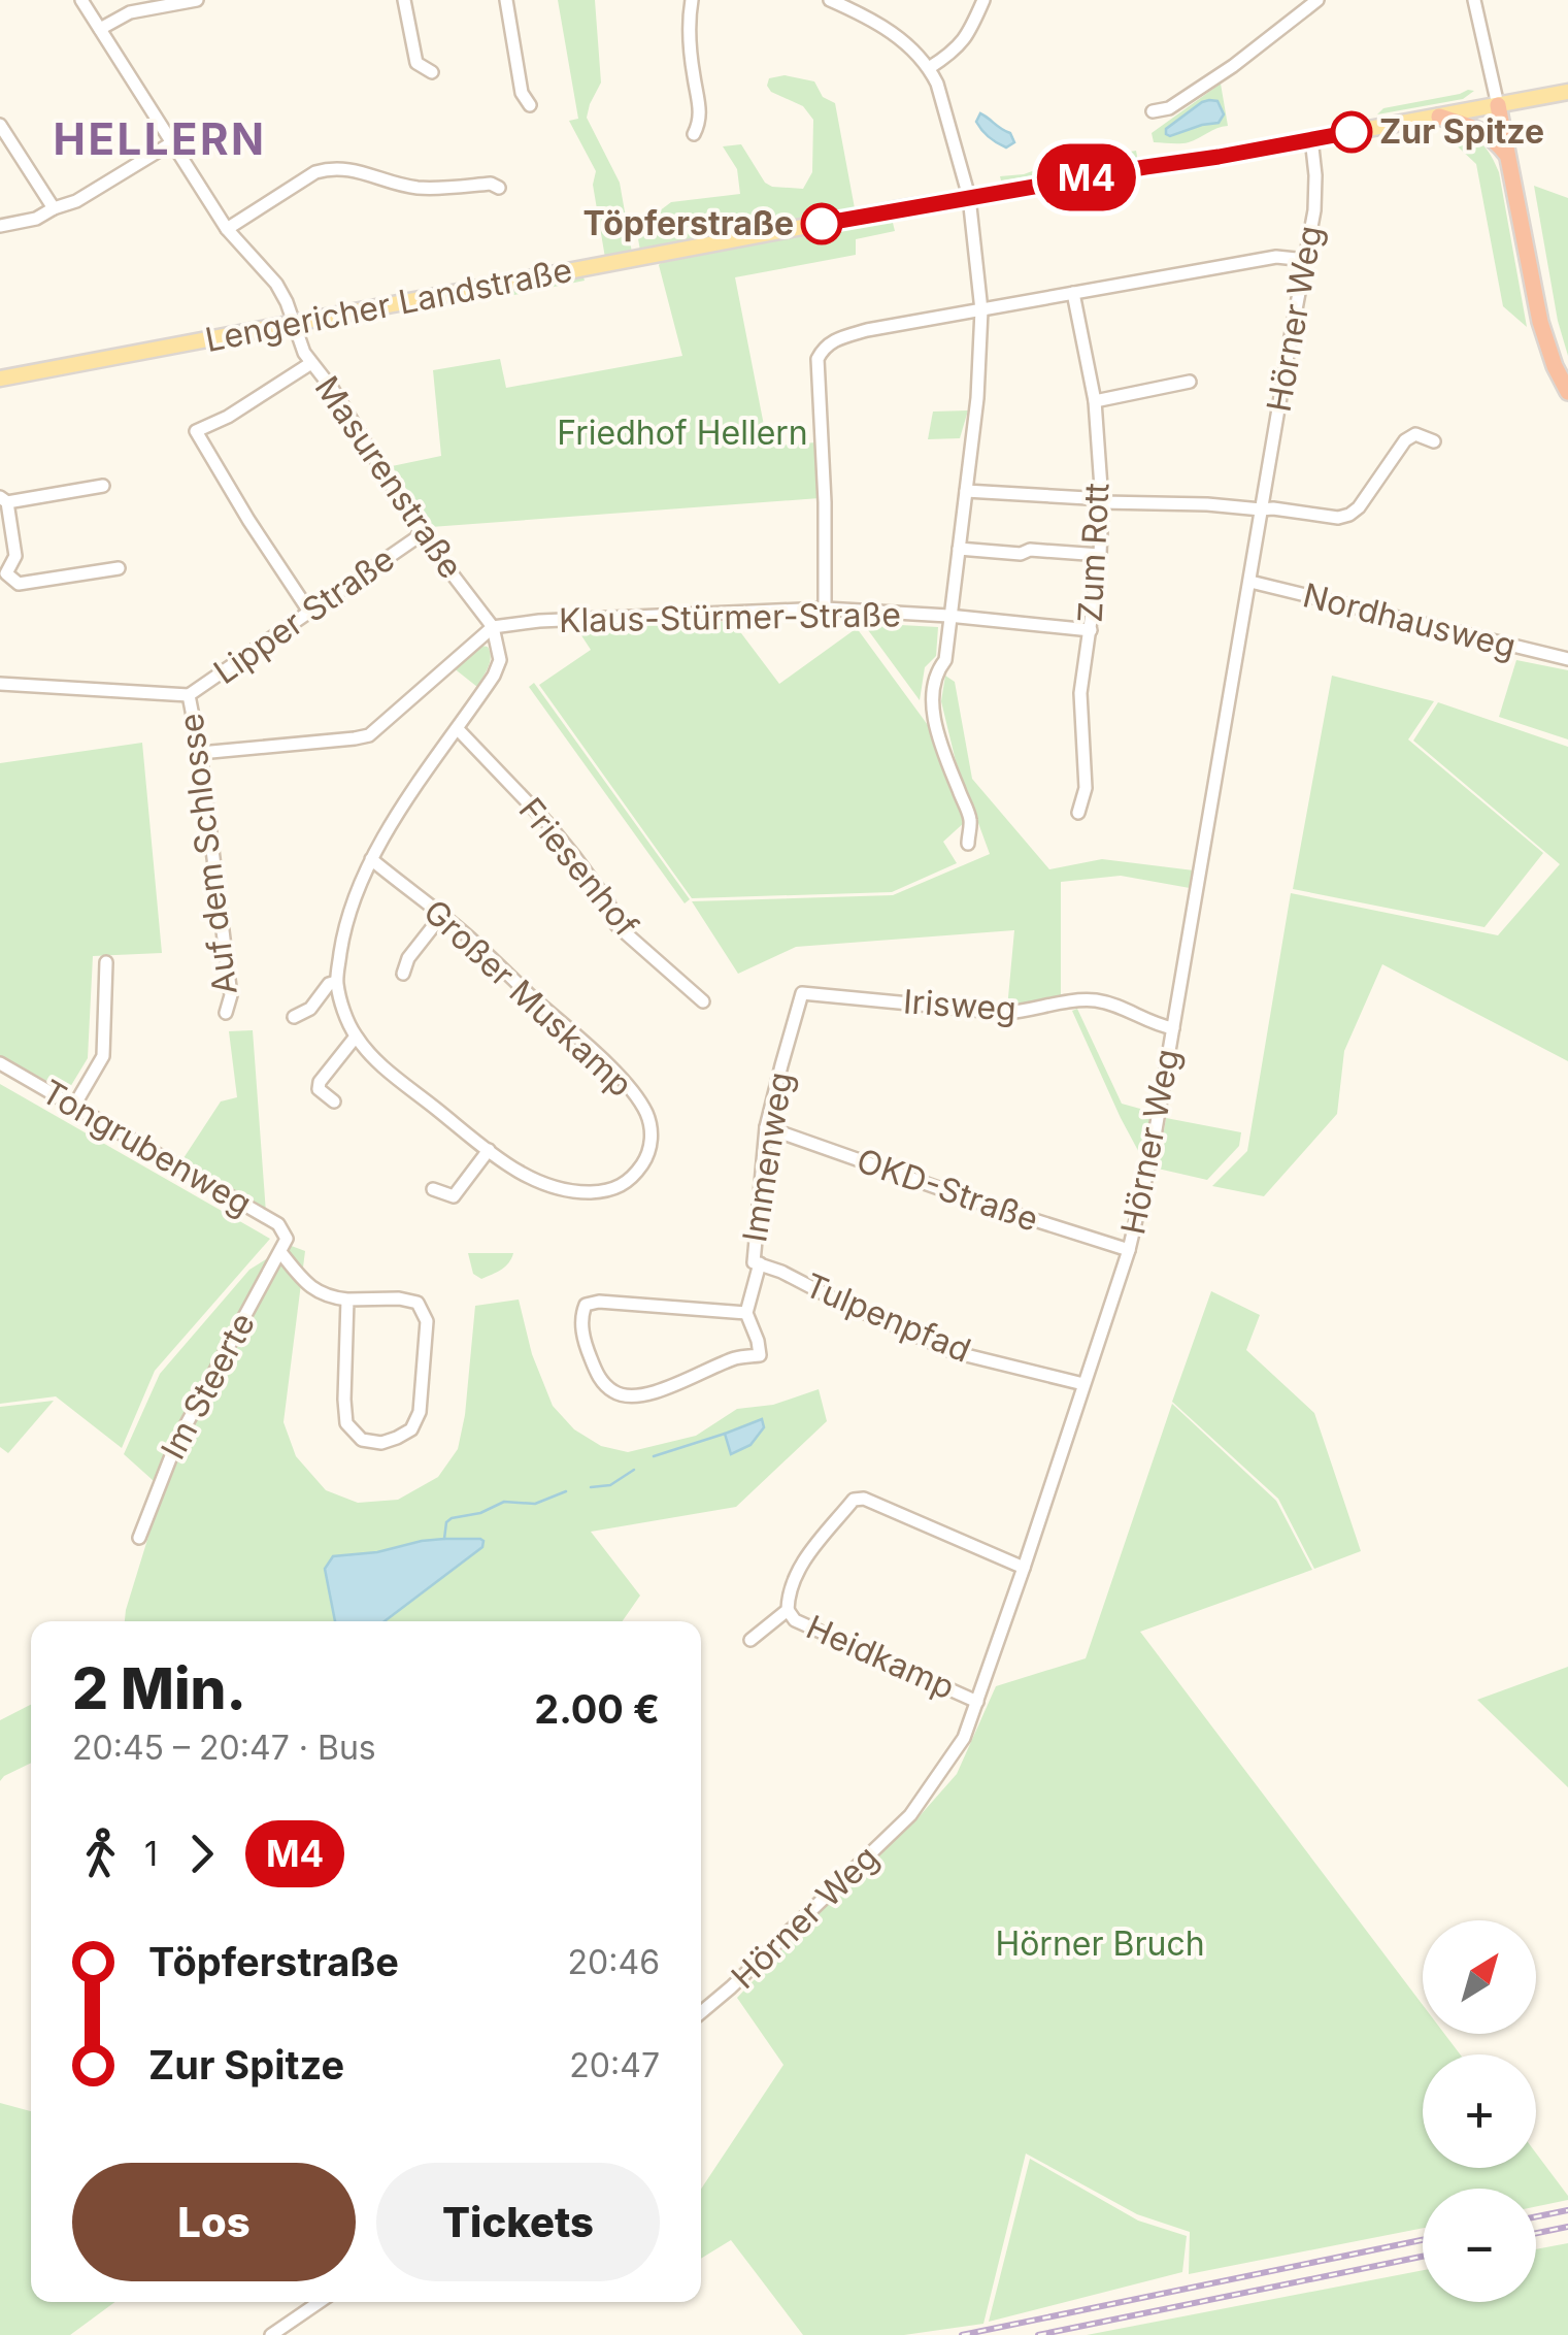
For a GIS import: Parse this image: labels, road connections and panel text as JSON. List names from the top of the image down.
{
  "streets": {
    "main road": ["Lengericher Landstraße"],
    "street": [
      "Hörner Weg",
      "Masurenstraße",
      "Zum Rott",
      "Lipper Straße",
      "Klaus-Stürmer-Straße",
      "Nordhausweg",
      "Auf dem Schlosse",
      "Friesenhof",
      "Großer Muskamp",
      "Irisweg",
      "Tongrubenweg",
      "Immenweg",
      "OKD-Straße",
      "Tulpenpfad",
      "Im Steerte",
      "Heidkamp"
    ]
  },
  "crossings": [
    ["Lengericher Landstraße", "Hörner Weg"],
    ["Lengericher Landstraße", "Masurenstraße"],
    ["Hörner Weg", "Nordhausweg"],
    ["Hörner Weg", "Irisweg"],
    ["Hörner Weg", "OKD-Straße"],
    ["Hörner Weg", "Tulpenpfad"],
    ["Hörner Weg", "Heidkamp"],
    ["Masurenstraße", "Lipper Straße"],
    ["Masurenstraße", "Klaus-Stürmer-Straße"],
    ["Masurenstraße", "Großer Muskamp"],
    ["Zum Rott", "Klaus-Stürmer-Straße"],
    ["Lipper Straße", "Auf dem Schlosse"],
    ["Klaus-Stürmer-Straße", "Großer Muskamp"],
    ["Friesenhof", "Großer Muskamp"],
    ["Irisweg", "Immenweg"],
    ["Tongrubenweg", "Im Steerte"],
    ["Immenweg", "OKD-Straße"],
    ["Immenweg", "Tulpenpfad"]
  ],
  "districts": ["HELLERN"],
  "parks": ["Friedhof Hellern", "Hörner Bruch"],
  "places": ["Zur Spitze", "Töpferstraße"],
  "lines": ["bus line M4"],
  "north": "top right",
  "page": {
    "on_map": "M4",
    "heading": ["2 Min.", "20:45 – 20:47 · Bus", "2.00 €"],
    "legs": ["1", "M4"],
    "list": [
      {
        "name": "Töpferstraße",
        "value": "20:46"
      },
      {
        "name": "Zur Spitze",
        "value": "20:47"
      }
    ],
    "map_buttons": ["+", "−"],
    "buttons": ["Los", "Tickets"]
  }
}
